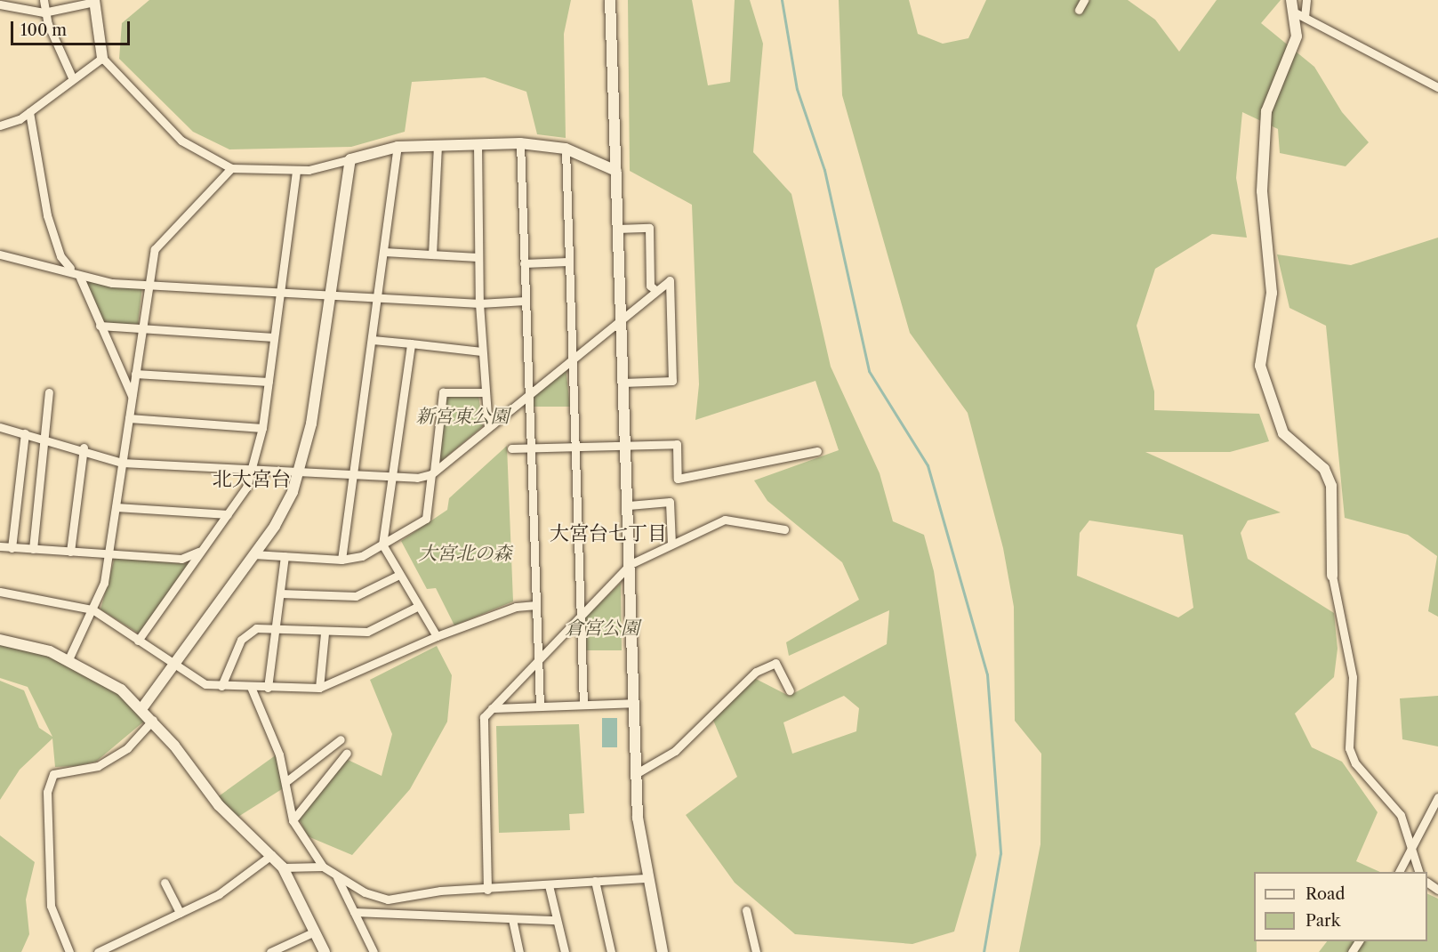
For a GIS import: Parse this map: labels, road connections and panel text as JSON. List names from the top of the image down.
{
  "districts": ["北大宮台", "大宮台七丁目"],
  "parks": ["新宮東公園", "大宮北の森", "倉宮公園"],
  "legend": ["Road", "Park"],
  "scale_bar": "100 m"
}
